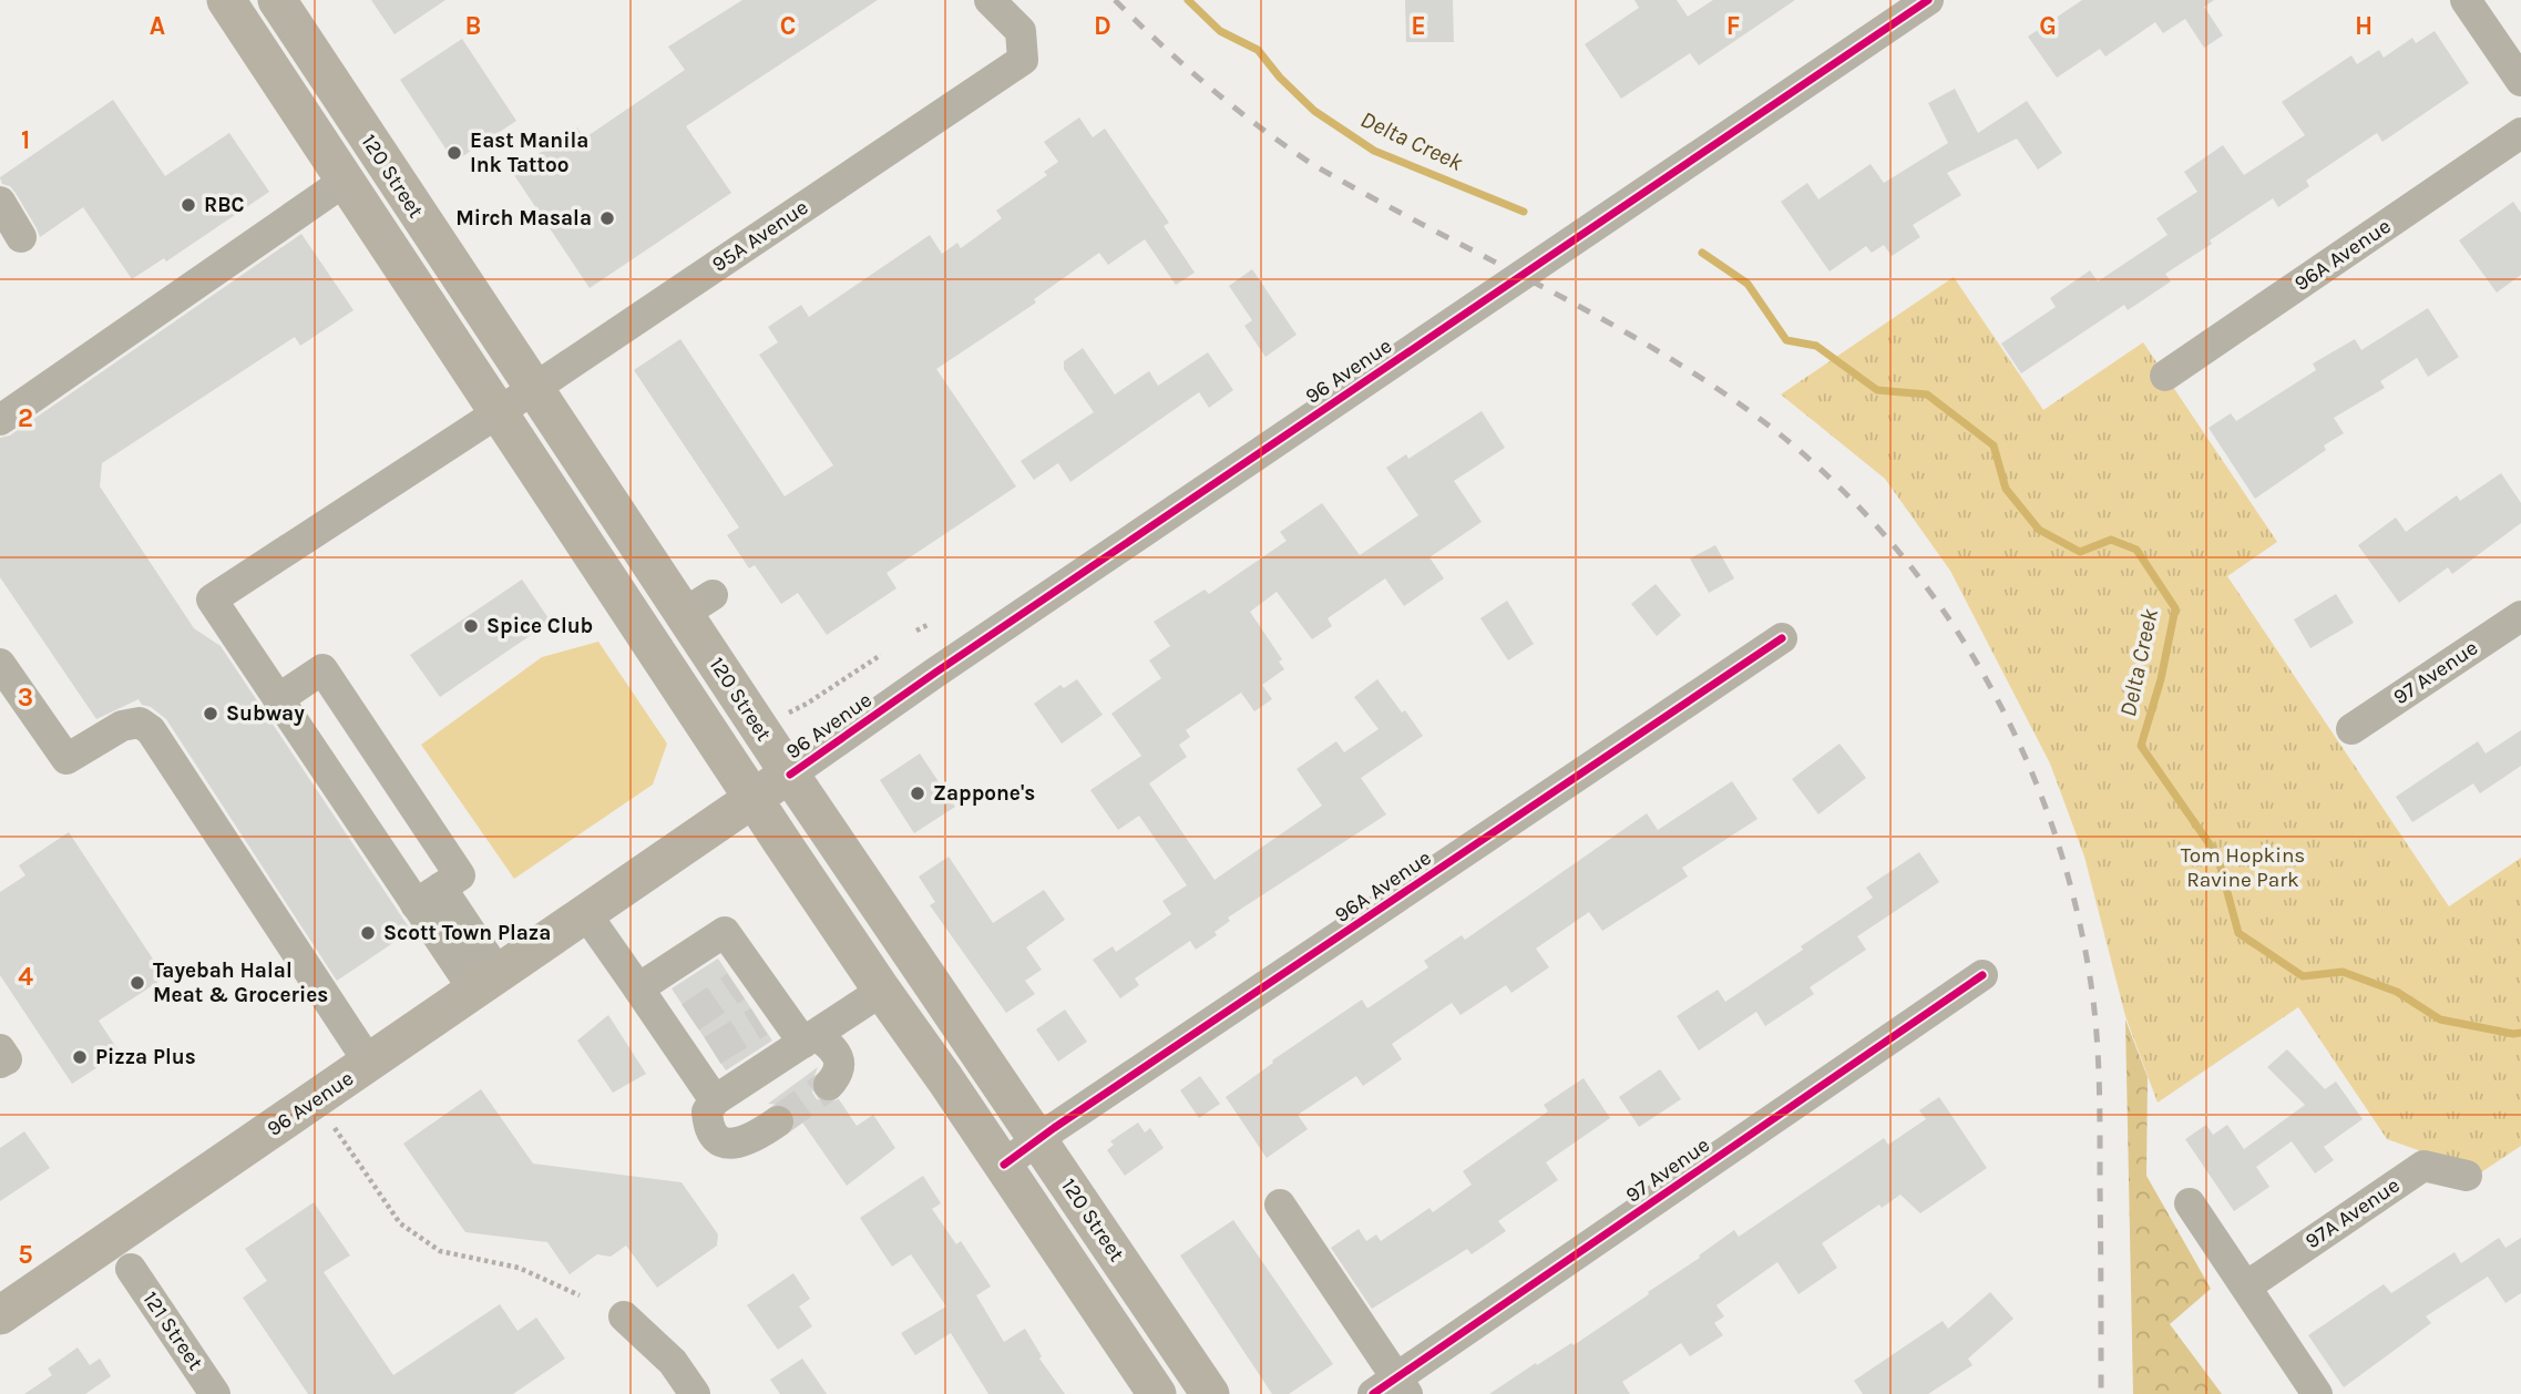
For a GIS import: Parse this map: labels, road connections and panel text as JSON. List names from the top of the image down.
{
  "streets": {
    "main road": ["120 Street", "96 Avenue"],
    "street": [
      "95A Avenue",
      "96A Avenue",
      "97 Avenue",
      "97A Avenue",
      "121 Street"
    ]
  },
  "crossings": [
    ["120 Street", "95A Avenue"],
    ["120 Street", "96A Avenue"],
    ["120 Street", "96 Avenue"]
  ],
  "water": ["Delta Creek"],
  "parks": ["Tom Hopkins Ravine Park"],
  "places": [
    "East Manila Ink Tattoo",
    "RBC",
    "Mirch Masala",
    "Spice Club",
    "Subway",
    "Zappone's",
    "Scott Town Plaza",
    "Tayebah Halal Meat & Groceries",
    "Pizza Plus"
  ],
  "grid": {
    "columns": [
      "A",
      "B",
      "C",
      "D",
      "E",
      "F",
      "G",
      "H"
    ],
    "rows": [
      "1",
      "2",
      "3",
      "4",
      "5"
    ]
  }
}
